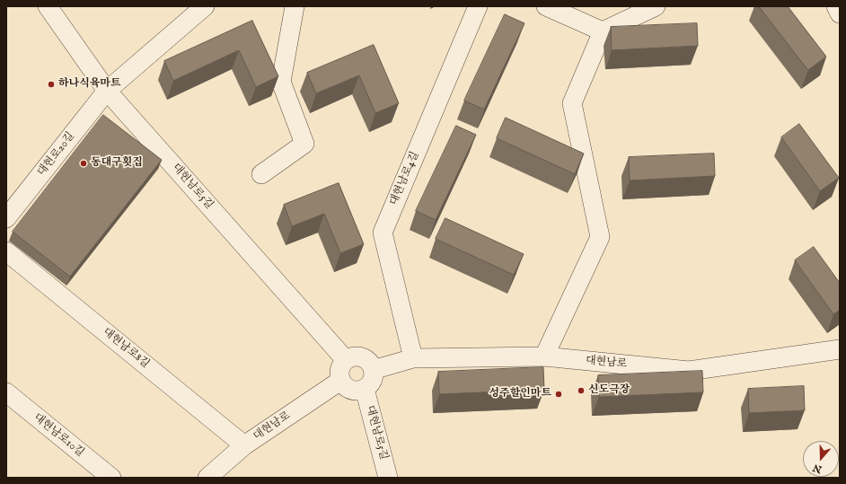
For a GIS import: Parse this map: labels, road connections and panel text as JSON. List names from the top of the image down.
{
  "streets": {
    "street": [
      "대현로20길",
      "대현남로4길",
      "대현남로5길",
      "대현남로8길",
      "대현남로",
      "대현남로10길"
    ]
  },
  "crossings": [
    ["대현로20길", "대현남로5길"],
    ["대현남로4길", "대현남로"],
    ["대현남로5길", "대현남로"],
    ["대현남로8길", "대현남로"]
  ],
  "places": [
    "하나식육마트",
    "동대구횟집",
    "신도극장",
    "성주할인마트"
  ],
  "north": "bottom"
}
